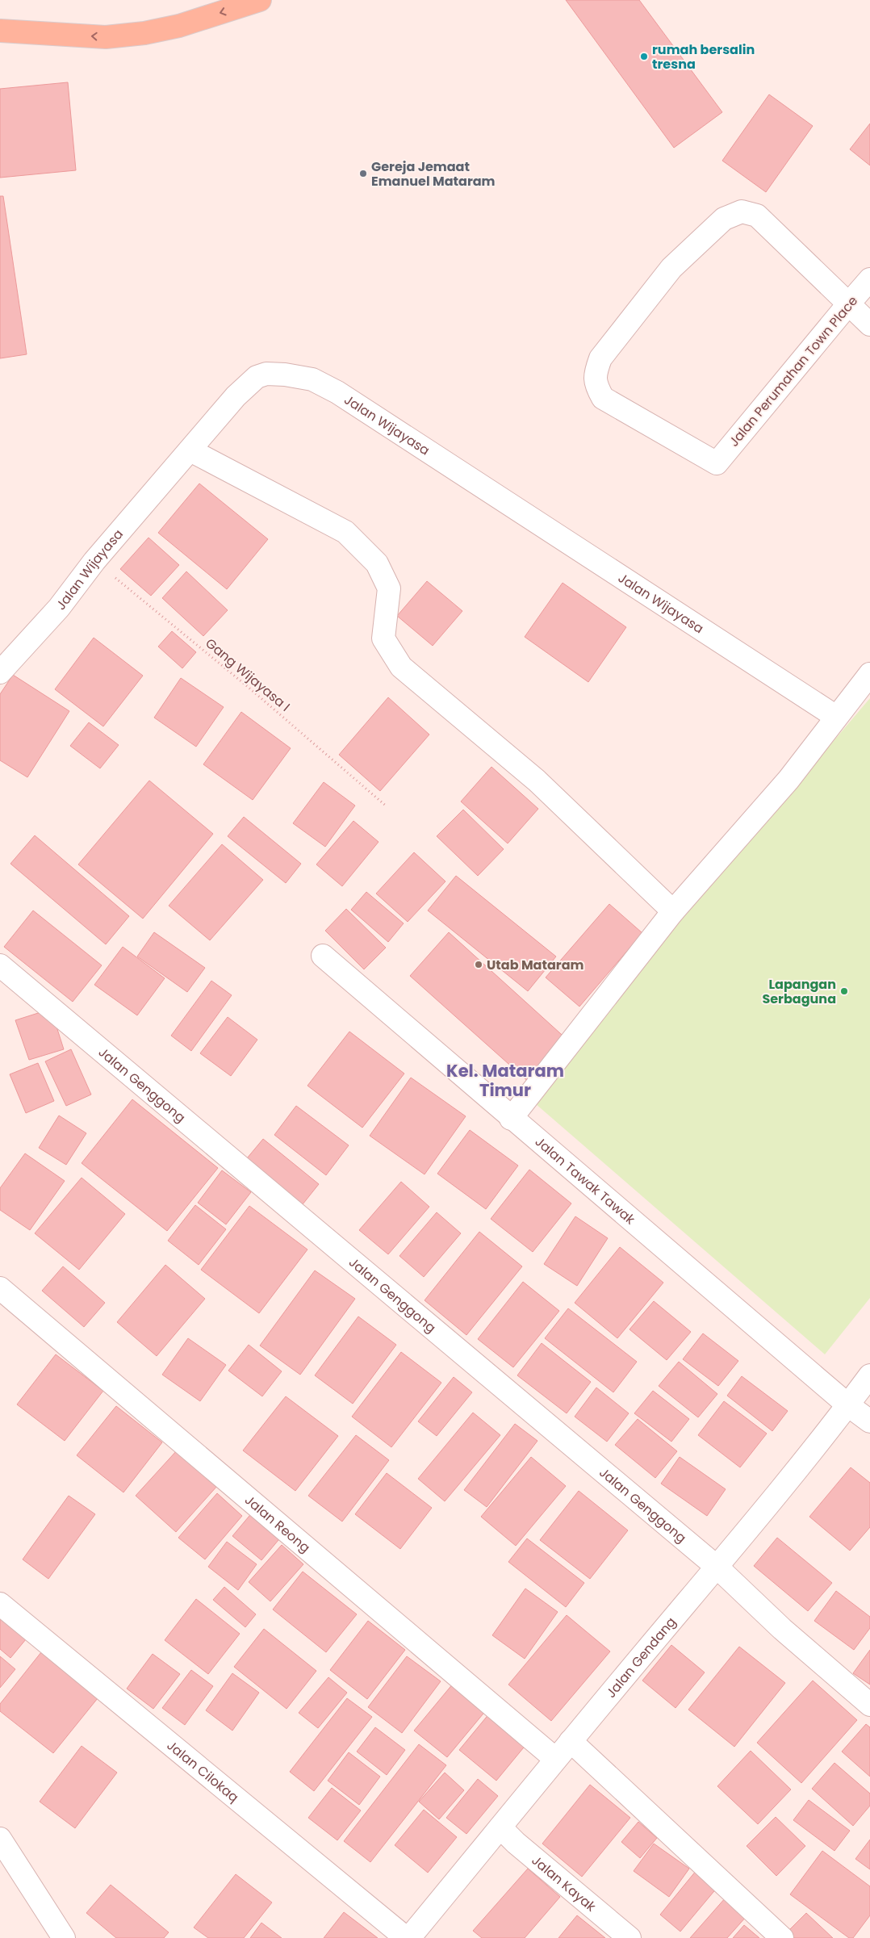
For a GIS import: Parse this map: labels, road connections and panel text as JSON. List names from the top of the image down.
{
  "streets": {
    "street": [
      "Jalan Perumahan Town Place",
      "Jalan Wijayasa",
      "Jalan Genggong",
      "Jalan Tawak Tawak",
      "Jalan Reong",
      "Jalan Gendang",
      "Jalan Cilokaq",
      "Jalan Kayak"
    ],
    "path": ["Gang Wijayasa I"]
  },
  "crossings": [
    ["Jalan Wijayasa", "Gang Wijayasa I"],
    ["Jalan Genggong", "Jalan Gendang"],
    ["Jalan Tawak Tawak", "Jalan Gendang"],
    ["Jalan Reong", "Jalan Gendang"],
    ["Jalan Gendang", "Jalan Kayak"]
  ],
  "districts": ["Kel. Mataram Timur"],
  "places": [
    "rumah bersalin tresna",
    "Gereja Jemaat Emanuel Mataram",
    "Utab Mataram",
    "Lapangan Serbaguna"
  ]
}
